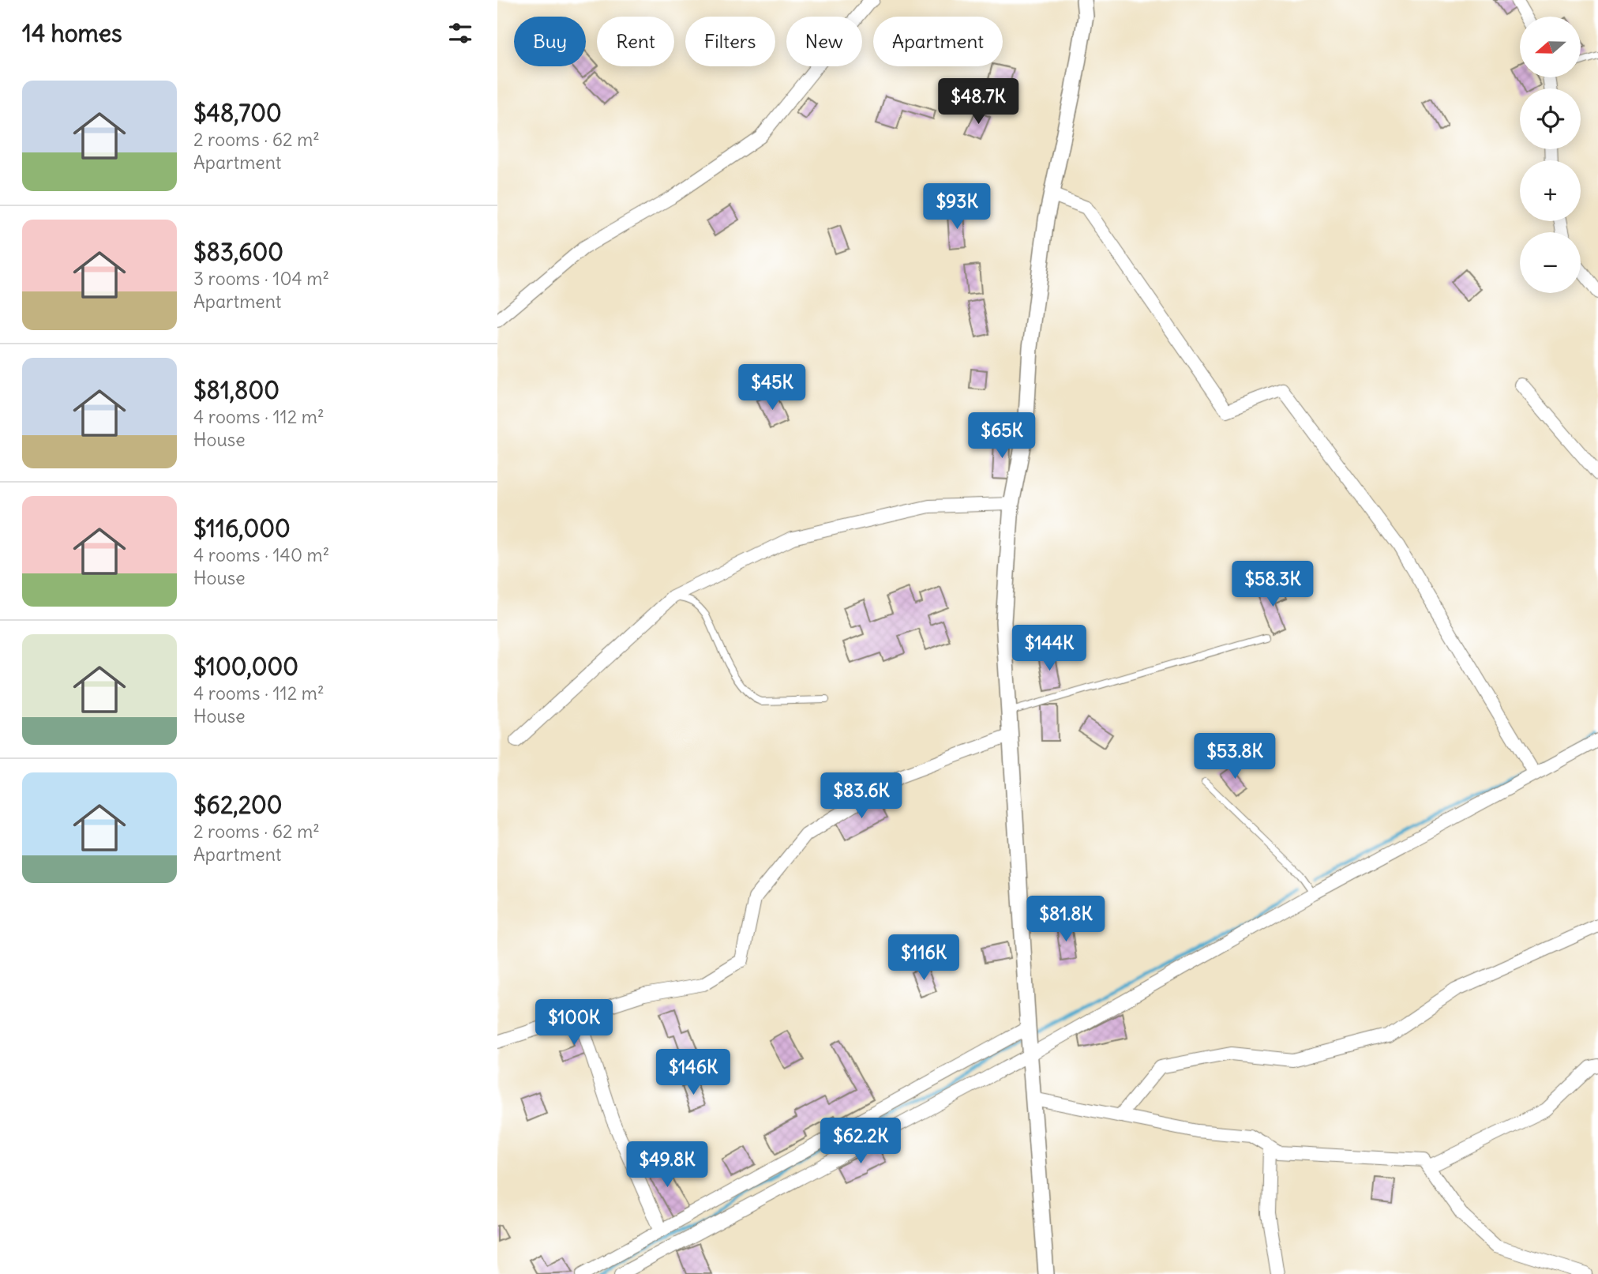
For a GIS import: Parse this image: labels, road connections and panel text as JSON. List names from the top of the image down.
{
  "north": "left",
  "page": {
    "heading": "14 homes",
    "map_buttons": ["+", "−"],
    "chip": [
      "Buy",
      "Rent",
      "Filters",
      "New",
      "Apartment"
    ],
    "list": [
      {
        "name": "$48,700",
        "note": "2 rooms · 62 m² · Apartment"
      },
      {
        "name": "$83,600",
        "note": "3 rooms · 104 m² · Apartment"
      },
      {
        "name": "$81,800",
        "note": "4 rooms · 112 m² · House"
      },
      {
        "name": "$116,000",
        "note": "4 rooms · 140 m² · House"
      },
      {
        "name": "$100,000",
        "note": "4 rooms · 112 m² · House"
      },
      {
        "name": "$62,200",
        "note": "2 rooms · 62 m² · Apartment"
      }
    ],
    "price": [
      "$48.7K",
      "$93K",
      "$45K",
      "$65K",
      "$58.3K",
      "$144K",
      "$53.8K",
      "$83.6K",
      "$81.8K",
      "$116K",
      "$100K",
      "$146K",
      "$62.2K",
      "$49.8K"
    ]
  }
}
